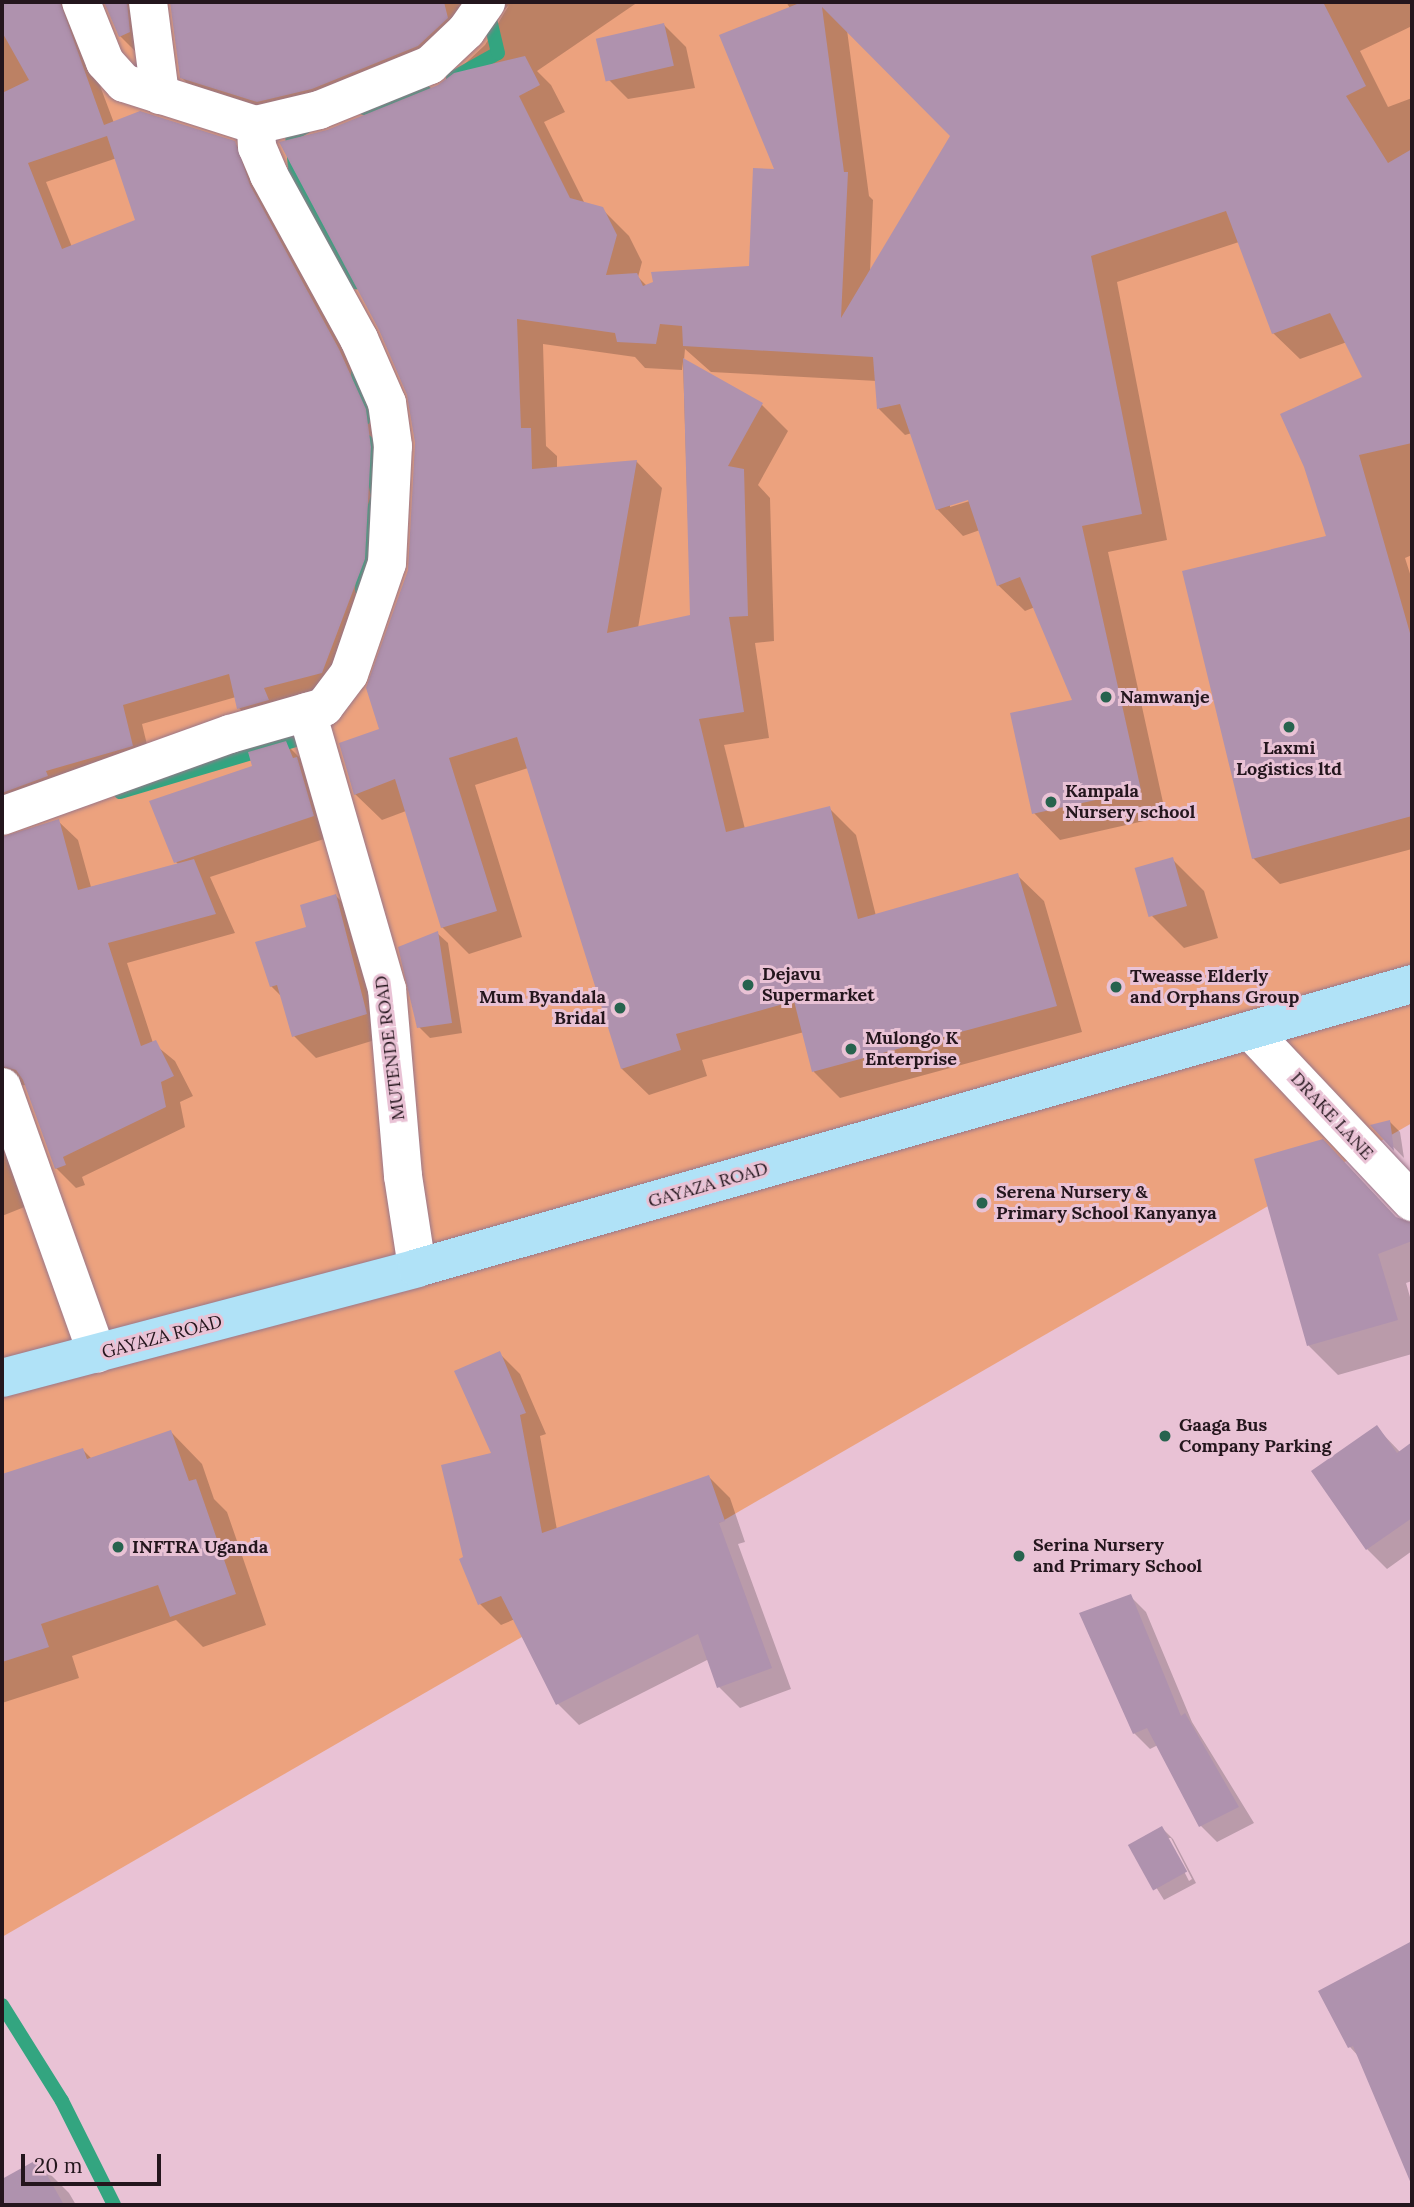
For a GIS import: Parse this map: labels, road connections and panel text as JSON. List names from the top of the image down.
{
  "streets": {
    "main road": ["GAYAZA ROAD"],
    "street": ["MUTENDE ROAD", "DRAKE LANE"]
  },
  "crossings": [
    ["MUTENDE ROAD", "GAYAZA ROAD"],
    ["DRAKE LANE", "GAYAZA ROAD"]
  ],
  "places": [
    "Namwanje",
    "Laxmi Logistics ltd",
    "Kampala Nursery school",
    "Dejavu Supermarket",
    "Tweasse Elderly and Orphans Group",
    "Mum Byandala Bridal",
    "Mulongo K Enterprise",
    "Serena Nursery & Primary School Kanyanya",
    "Gaaga Bus Company Parking",
    "INFTRA Uganda",
    "Serina Nursery and Primary School"
  ],
  "scale_bar": "20 m"
}
